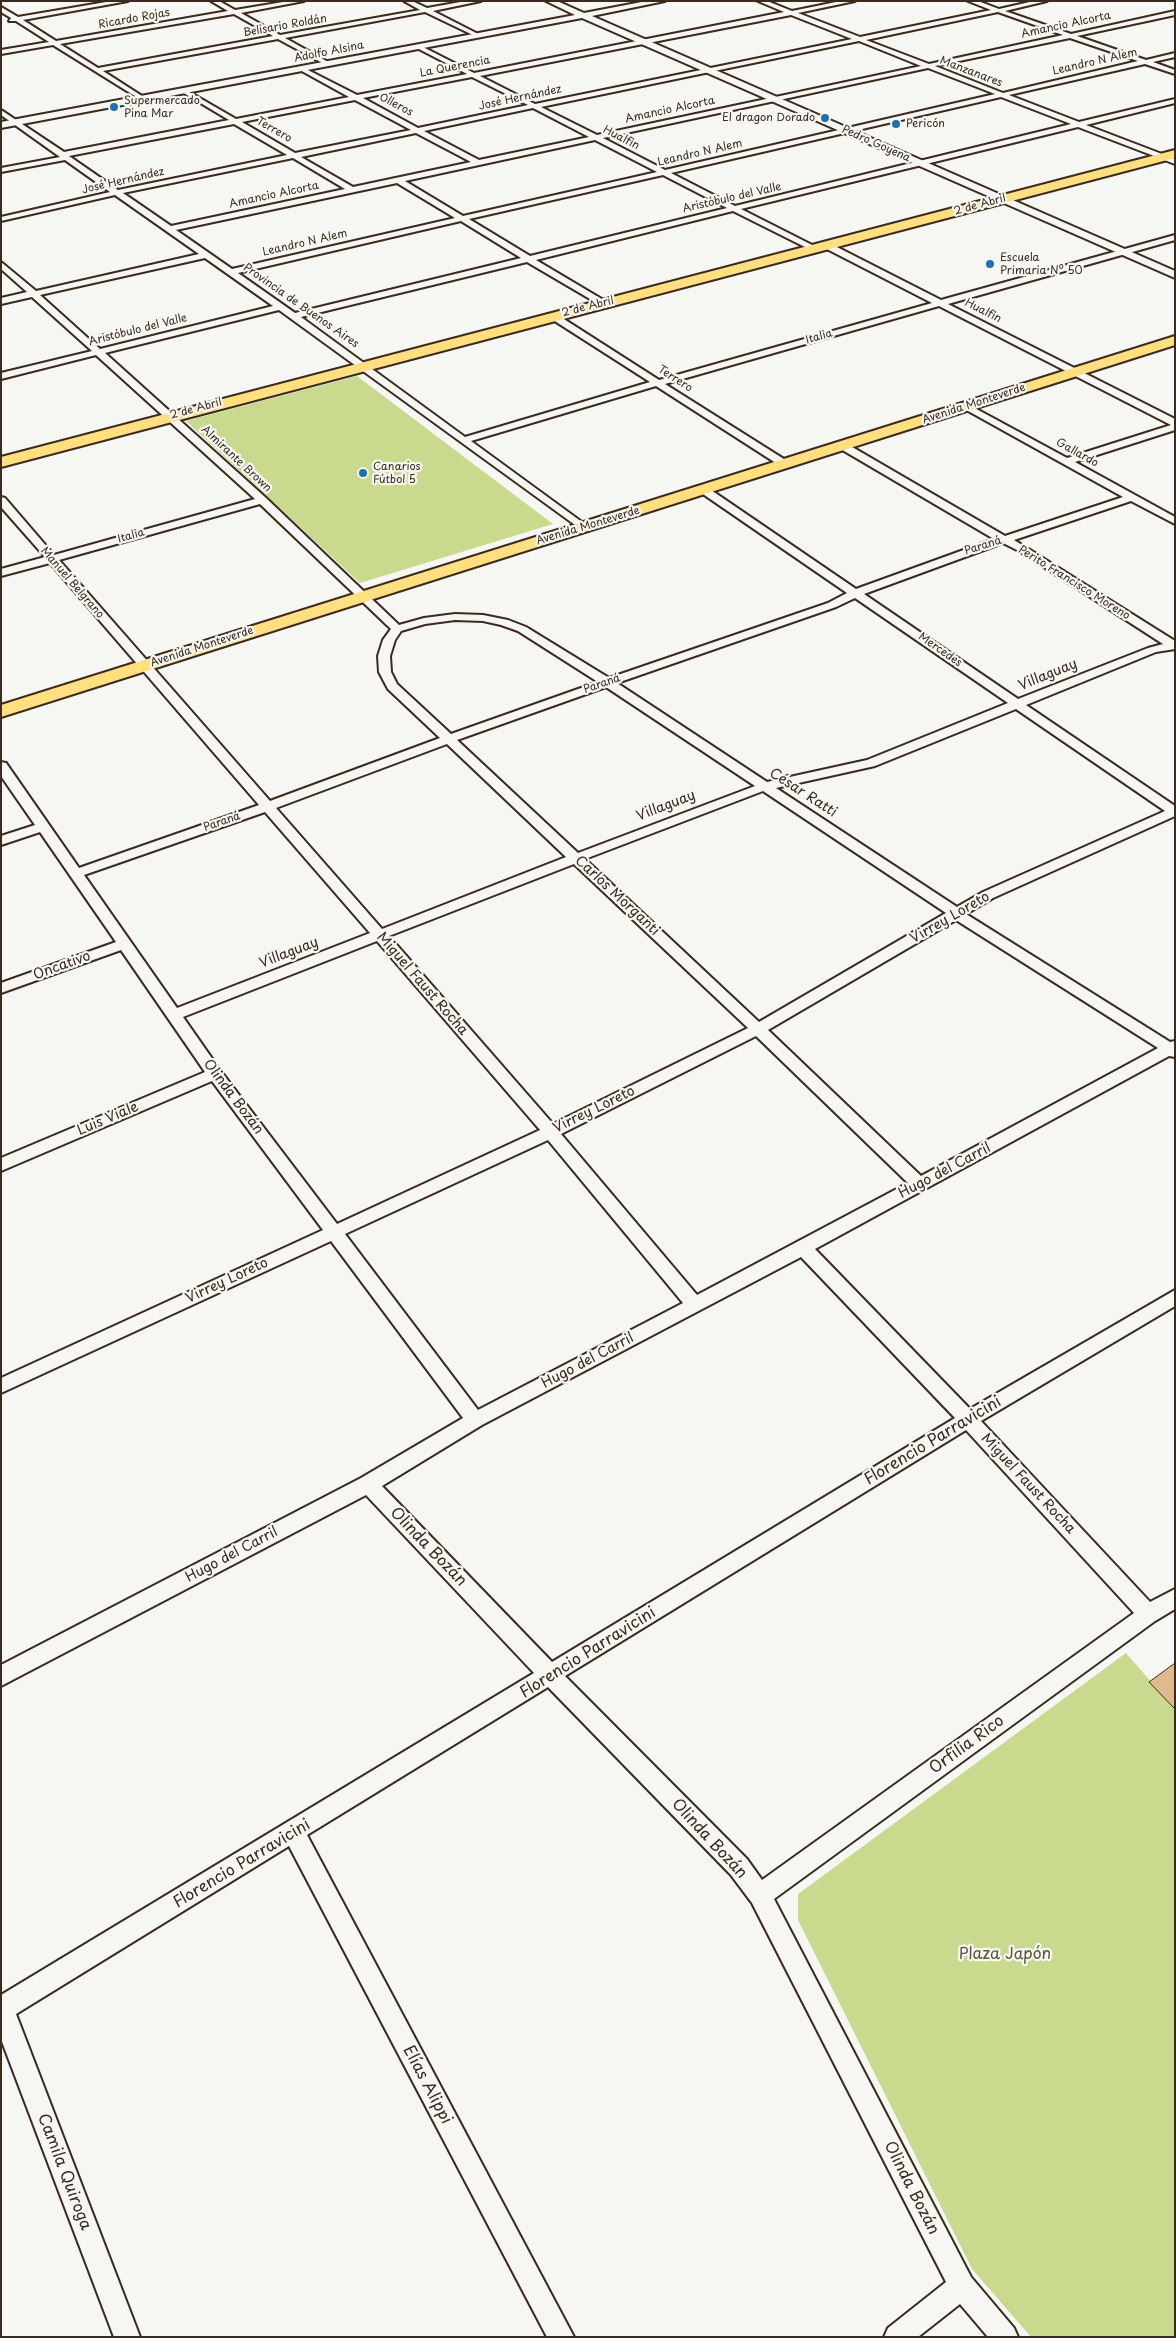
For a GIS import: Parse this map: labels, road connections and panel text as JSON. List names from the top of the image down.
{
  "streets": {
    "main road": ["2 de Abril", "Avenida Monteverde"],
    "street": [
      "Ricardo Rojas",
      "Amancio Alcorta",
      "Belisario Roldán",
      "Adolfo Alsina",
      "Leandro N Alem",
      "La Querencia",
      "Manzanares",
      "José Hernández",
      "Olleros",
      "Terrero",
      "Hualfin",
      "Pedro Goyena",
      "Aristóbulo del Valle",
      "Provincia de Buenos Aires",
      "Italia",
      "Gallardo",
      "Almirante Brown",
      "Paraná",
      "Manuel Belgrano",
      "Perito Francisco Moreno",
      "Mercedes",
      "Villaguay",
      "César Ratti",
      "Carlos Morganti",
      "Virrey Loreto",
      "Oncativo",
      "Miguel Faust Rocha",
      "Olinda Bozán",
      "Luis Viale",
      "Hugo del Carril",
      "Florencio Parravicini",
      "Orfilia Rico",
      "Elías Alippi",
      "Camila Quiroga"
    ]
  },
  "crossings": [
    ["Amancio Alcorta", "Manzanares"],
    ["Amancio Alcorta", "Olleros"],
    ["Amancio Alcorta", "Terrero"],
    ["Amancio Alcorta", "Hualfin"],
    ["Amancio Alcorta", "Pedro Goyena"],
    ["Amancio Alcorta", "Provincia de Buenos Aires"],
    ["Adolfo Alsina", "Olleros"],
    ["Adolfo Alsina", "Terrero"],
    ["Adolfo Alsina", "Hualfin"],
    ["Adolfo Alsina", "Pedro Goyena"],
    ["Adolfo Alsina", "Provincia de Buenos Aires"],
    ["Leandro N Alem", "Manzanares"],
    ["Leandro N Alem", "Hualfin"],
    ["Leandro N Alem", "Pedro Goyena"],
    ["Leandro N Alem", "Provincia de Buenos Aires"],
    ["La Querencia", "Manzanares"],
    ["La Querencia", "Olleros"],
    ["La Querencia", "Terrero"],
    ["La Querencia", "Hualfin"],
    ["La Querencia", "Pedro Goyena"],
    ["La Querencia", "Provincia de Buenos Aires"],
    ["Manzanares", "José Hernández"],
    ["Manzanares", "Aristóbulo del Valle"],
    ["Manzanares", "2 de Abril"],
    ["José Hernández", "Olleros"],
    ["José Hernández", "Terrero"],
    ["José Hernández", "Hualfin"],
    ["José Hernández", "Pedro Goyena"],
    ["José Hernández", "Provincia de Buenos Aires"],
    ["Terrero", "2 de Abril"],
    ["Terrero", "Italia"],
    ["Terrero", "Avenida Monteverde"],
    ["Hualfin", "Aristóbulo del Valle"],
    ["Hualfin", "2 de Abril"],
    ["Hualfin", "Italia"],
    ["Hualfin", "Avenida Monteverde"],
    ["Pedro Goyena", "Aristóbulo del Valle"],
    ["Pedro Goyena", "2 de Abril"],
    ["Pedro Goyena", "Italia"],
    ["Aristóbulo del Valle", "Provincia de Buenos Aires"],
    ["Aristóbulo del Valle", "Almirante Brown"],
    ["2 de Abril", "Provincia de Buenos Aires"],
    ["2 de Abril", "Almirante Brown"],
    ["Provincia de Buenos Aires", "Italia"],
    ["Provincia de Buenos Aires", "Avenida Monteverde"],
    ["Italia", "Almirante Brown"],
    ["Italia", "Manuel Belgrano"],
    ["Avenida Monteverde", "Gallardo"],
    ["Avenida Monteverde", "Almirante Brown"],
    ["Avenida Monteverde", "Manuel Belgrano"],
    ["Avenida Monteverde", "Perito Francisco Moreno"],
    ["Avenida Monteverde", "Mercedes"],
    ["Avenida Monteverde", "Miguel Faust Rocha"],
    ["Gallardo", "Paraná"],
    ["Paraná", "Perito Francisco Moreno"],
    ["Paraná", "Mercedes"],
    ["Paraná", "César Ratti"],
    ["Paraná", "Carlos Morganti"],
    ["Paraná", "Miguel Faust Rocha"],
    ["Paraná", "Olinda Bozán"],
    ["Manuel Belgrano", "Miguel Faust Rocha"],
    ["Perito Francisco Moreno", "Villaguay"],
    ["Mercedes", "Villaguay"],
    ["Mercedes", "Virrey Loreto"],
    ["Villaguay", "César Ratti"],
    ["Villaguay", "Carlos Morganti"],
    ["Villaguay", "Miguel Faust Rocha"],
    ["Villaguay", "Olinda Bozán"],
    ["César Ratti", "Carlos Morganti"],
    ["César Ratti", "Virrey Loreto"],
    ["César Ratti", "Hugo del Carril"],
    ["Carlos Morganti", "Virrey Loreto"],
    ["Carlos Morganti", "Hugo del Carril"],
    ["Virrey Loreto", "Miguel Faust Rocha"],
    ["Virrey Loreto", "Olinda Bozán"],
    ["Oncativo", "Olinda Bozán"],
    ["Miguel Faust Rocha", "Hugo del Carril"],
    ["Miguel Faust Rocha", "Florencio Parravicini"],
    ["Miguel Faust Rocha", "Orfilia Rico"],
    ["Olinda Bozán", "Luis Viale"],
    ["Olinda Bozán", "Hugo del Carril"],
    ["Olinda Bozán", "Florencio Parravicini"],
    ["Olinda Bozán", "Orfilia Rico"],
    ["Florencio Parravicini", "Elías Alippi"],
    ["Florencio Parravicini", "Camila Quiroga"]
  ],
  "parks": ["Plaza Japón"],
  "places": [
    "Supermercado Pina Mar",
    "El dragon Dorado",
    "Pericón",
    "Escuela Primaria Nº 50",
    "Canarios Fútbol 5"
  ]
}
